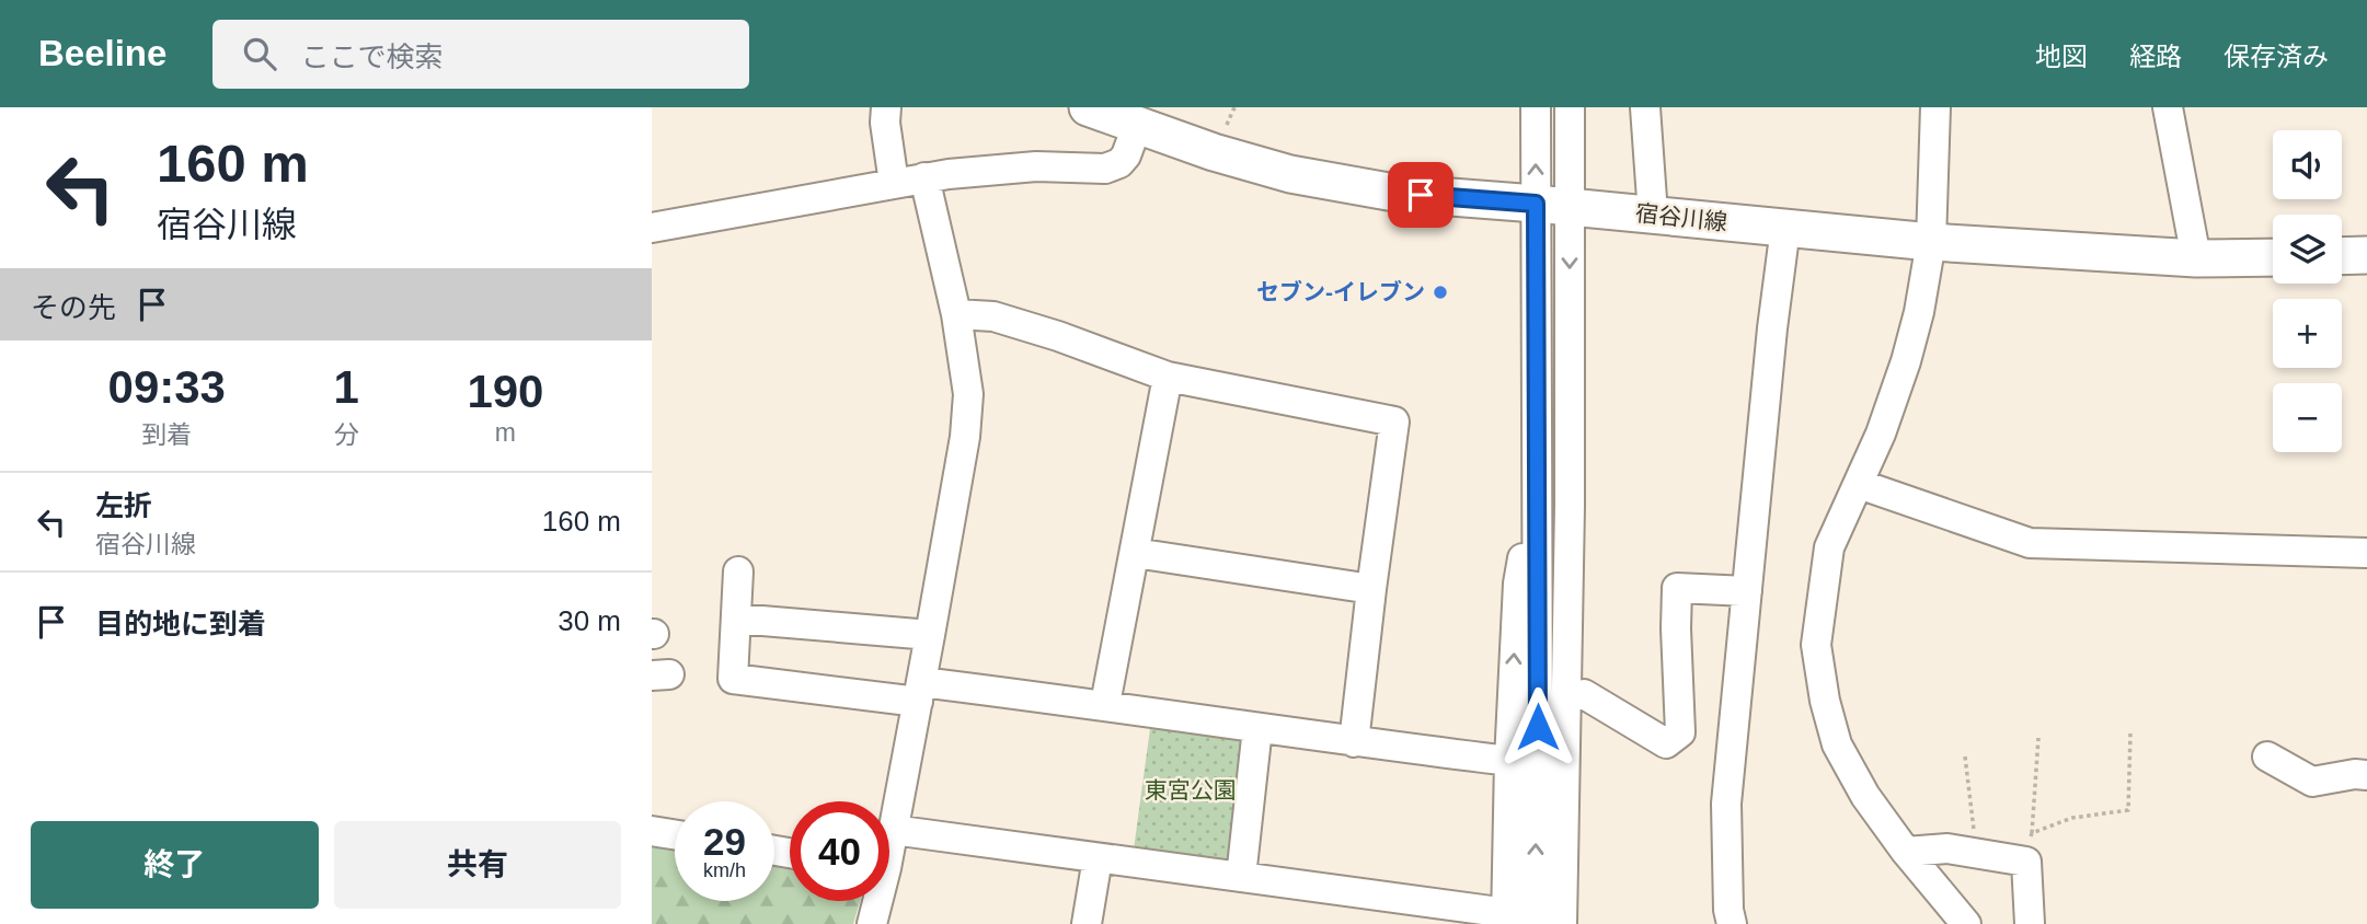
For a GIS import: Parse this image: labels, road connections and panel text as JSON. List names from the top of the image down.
{
  "streets": {
    "main road": ["宿谷川線"]
  },
  "parks": ["東宮公園"],
  "places": ["セブン-イレブン"],
  "page": {
    "header": "Beeline",
    "search": "ここで検索",
    "nav": ["地図", "経路", "保存済み"],
    "turn": ["160 m", "宿谷川線"],
    "map_buttons": ["+", "−"],
    "then": "その先",
    "eta": [
      "09:33",
      "到着",
      "1",
      "分",
      "190",
      "m"
    ],
    "list": [
      {
        "name": "左折",
        "note": "宿谷川線",
        "value": "160 m"
      },
      {
        "name": "目的地に到着",
        "value": "30 m"
      }
    ],
    "speed": "29 km/h",
    "limit": "40",
    "buttons": ["終了", "共有"]
  }
}
